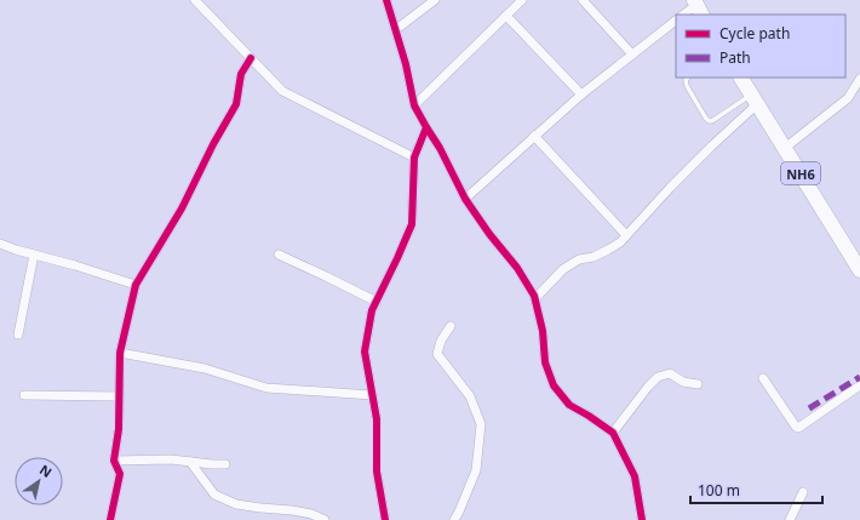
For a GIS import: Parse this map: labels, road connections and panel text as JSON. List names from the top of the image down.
{
  "streets": {
    "highway": ["NH6"]
  },
  "legend": ["Cycle path", "Path"],
  "scale_bar": "100 m",
  "north": "top right"
}
